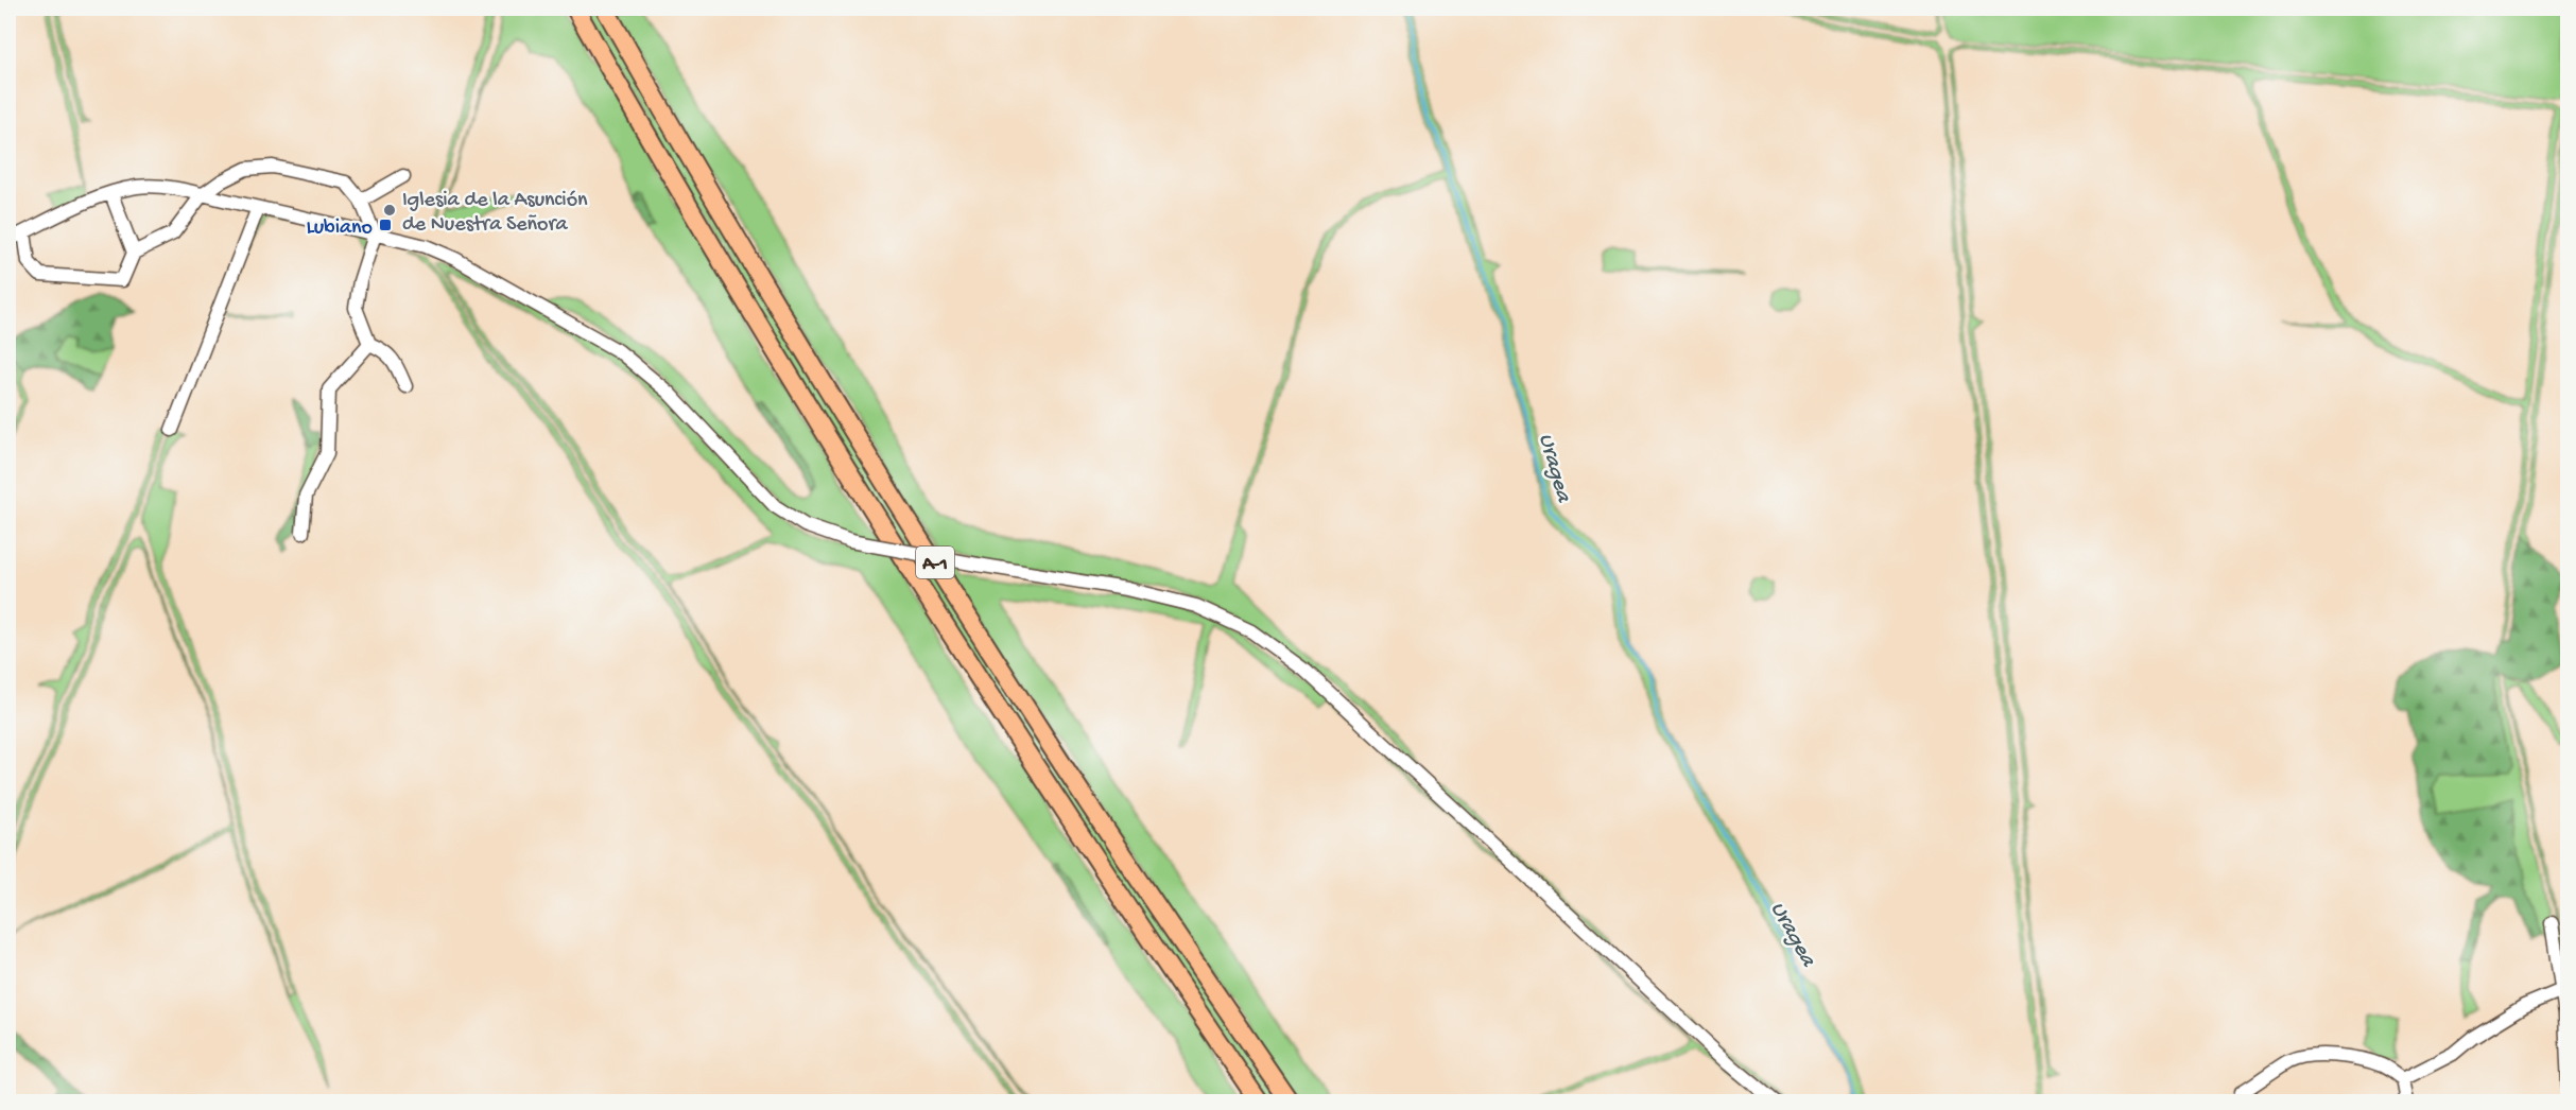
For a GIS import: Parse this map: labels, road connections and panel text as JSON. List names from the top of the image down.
{
  "streets": {
    "highway": ["A-1"]
  },
  "water": ["Uragea"],
  "places": {
    "other": ["Iglesia de la Asunción de Nuestra Señora"],
    "transit": ["Lubiano"]
  }
}
